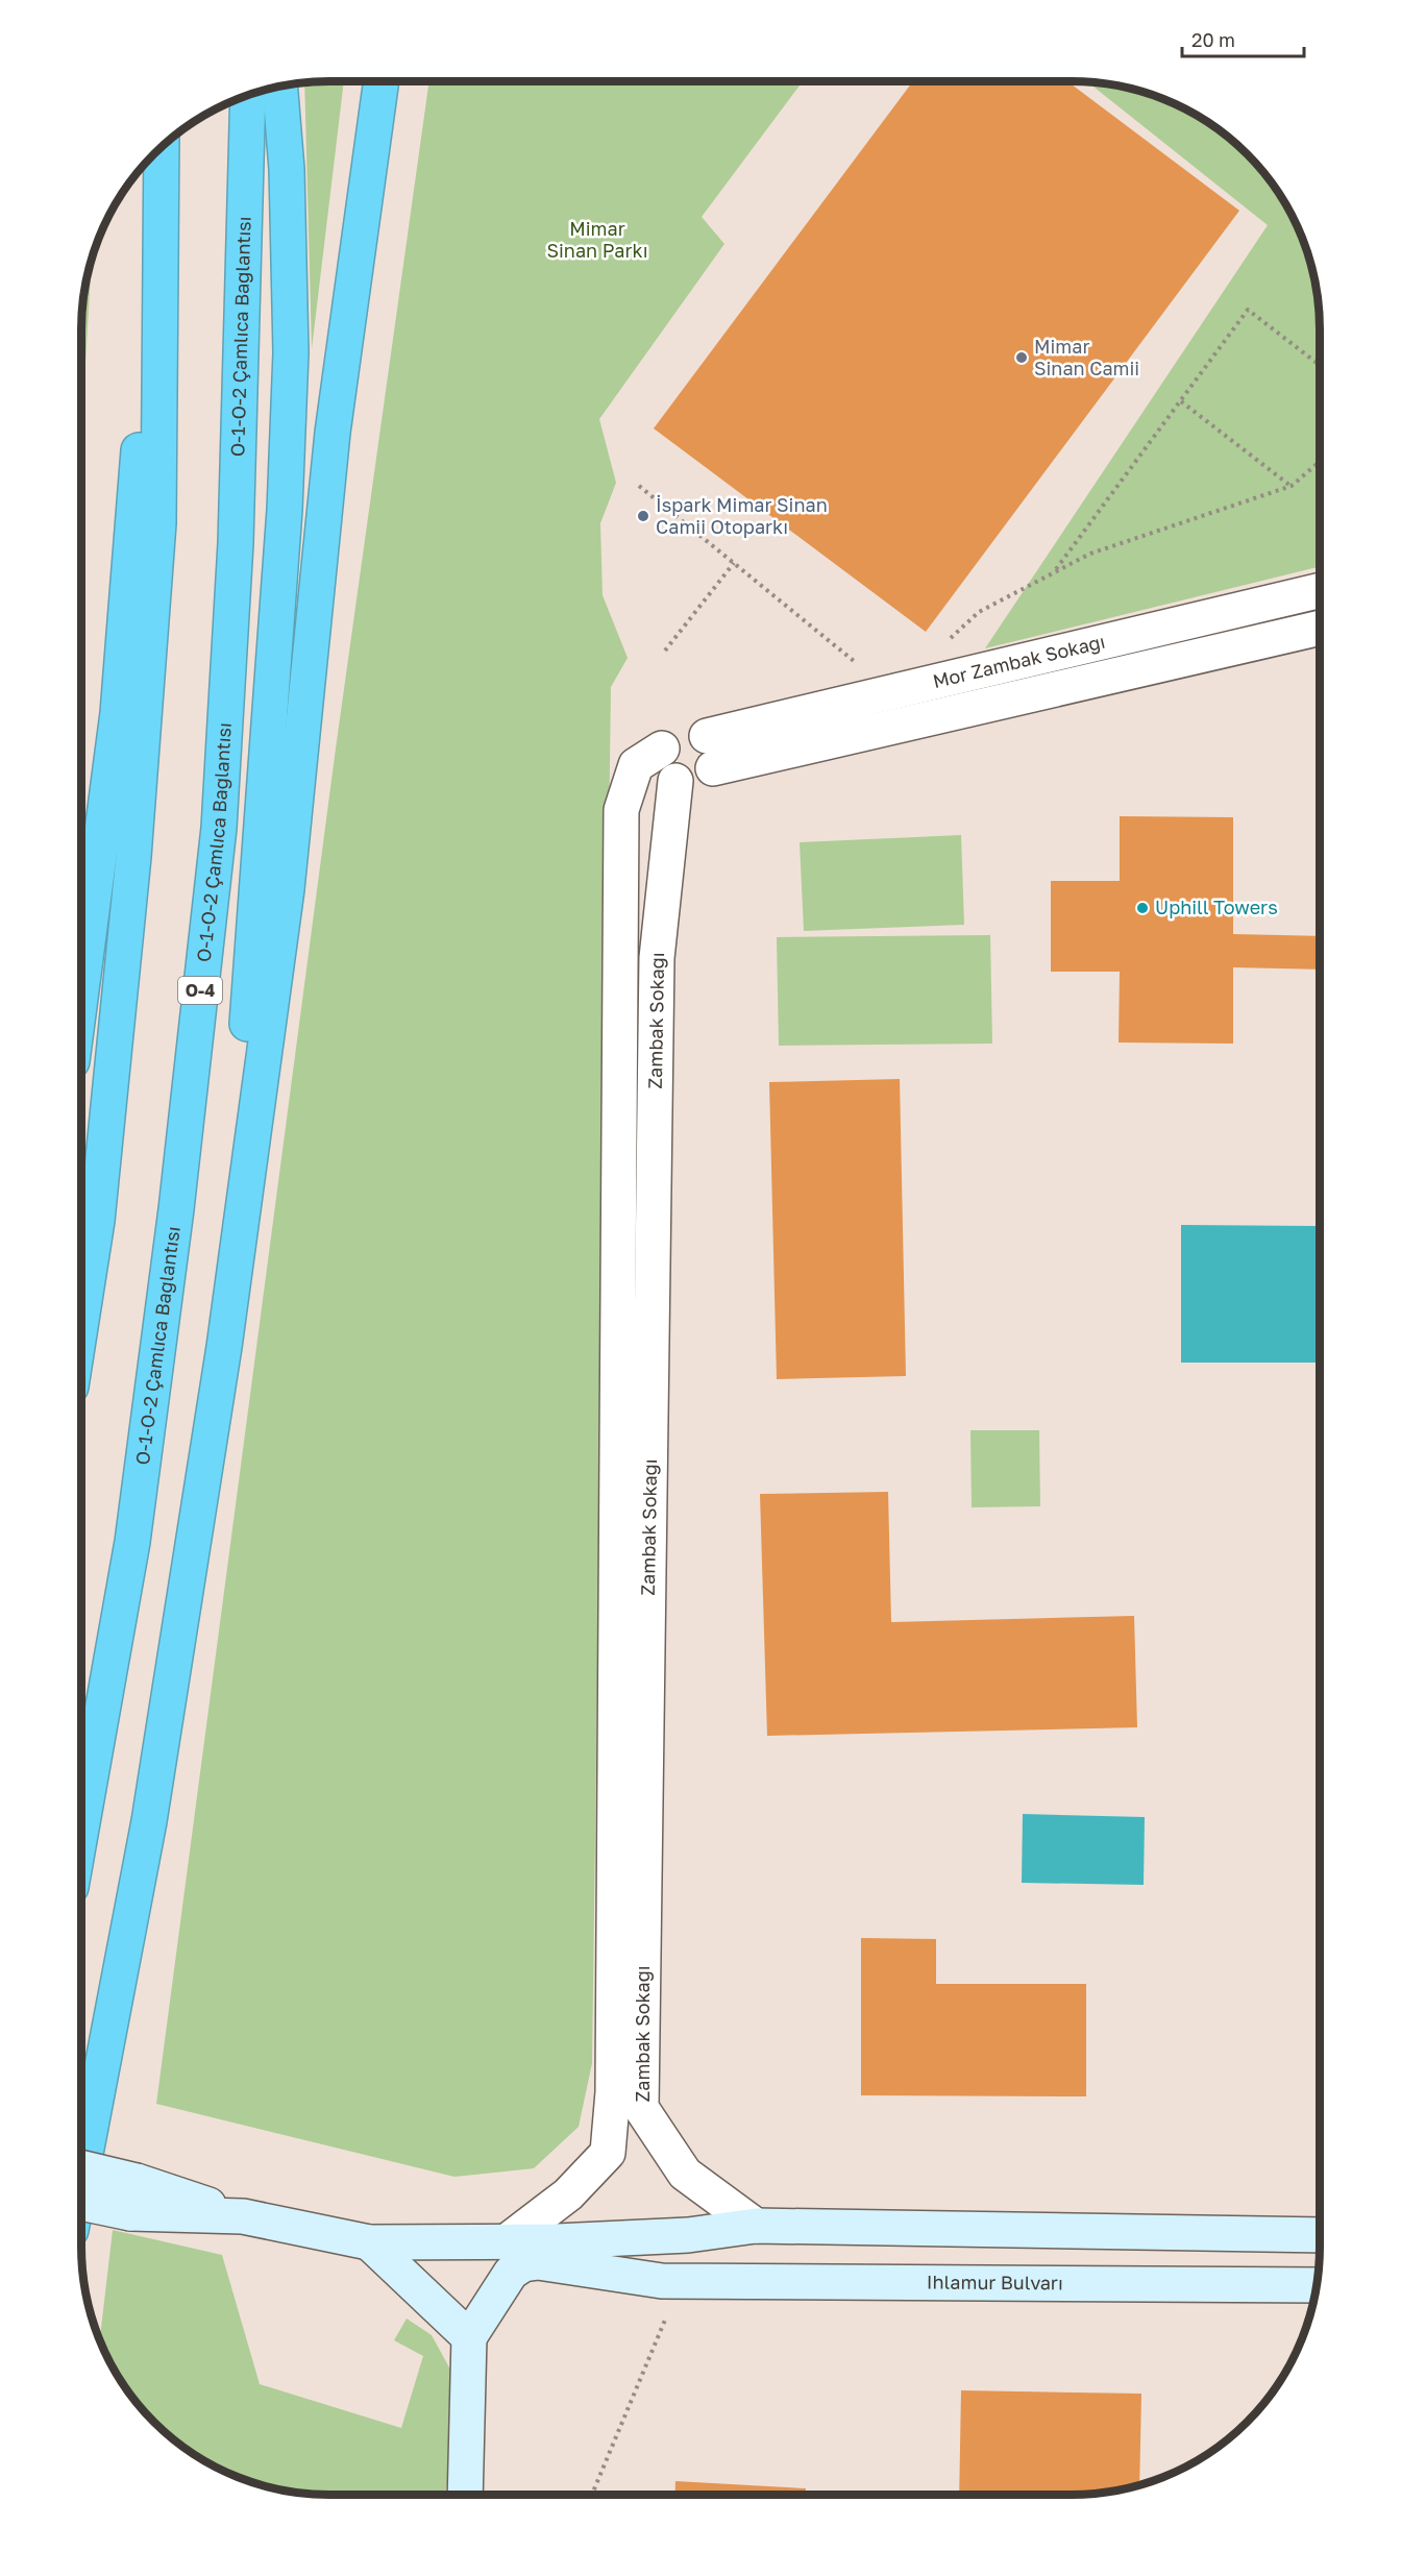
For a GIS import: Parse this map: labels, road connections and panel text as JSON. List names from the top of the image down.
{
  "streets": {
    "highway": ["O-1-O-2 Çamlıca Bağlantısı", "O-4"],
    "main road": ["Ihlamur Bulvarı"],
    "street": ["Mor Zambak Sokağı", "Zambak Sokağı"]
  },
  "crossings": [
    ["Mor Zambak Sokağı", "Zambak Sokağı"]
  ],
  "parks": ["Mimar Sinan Parkı"],
  "places": ["Mimar Sinan Camii", "İspark Mimar Sinan Camii Otoparkı", "Uphill Towers"],
  "scale_bar": "20 m"
}
